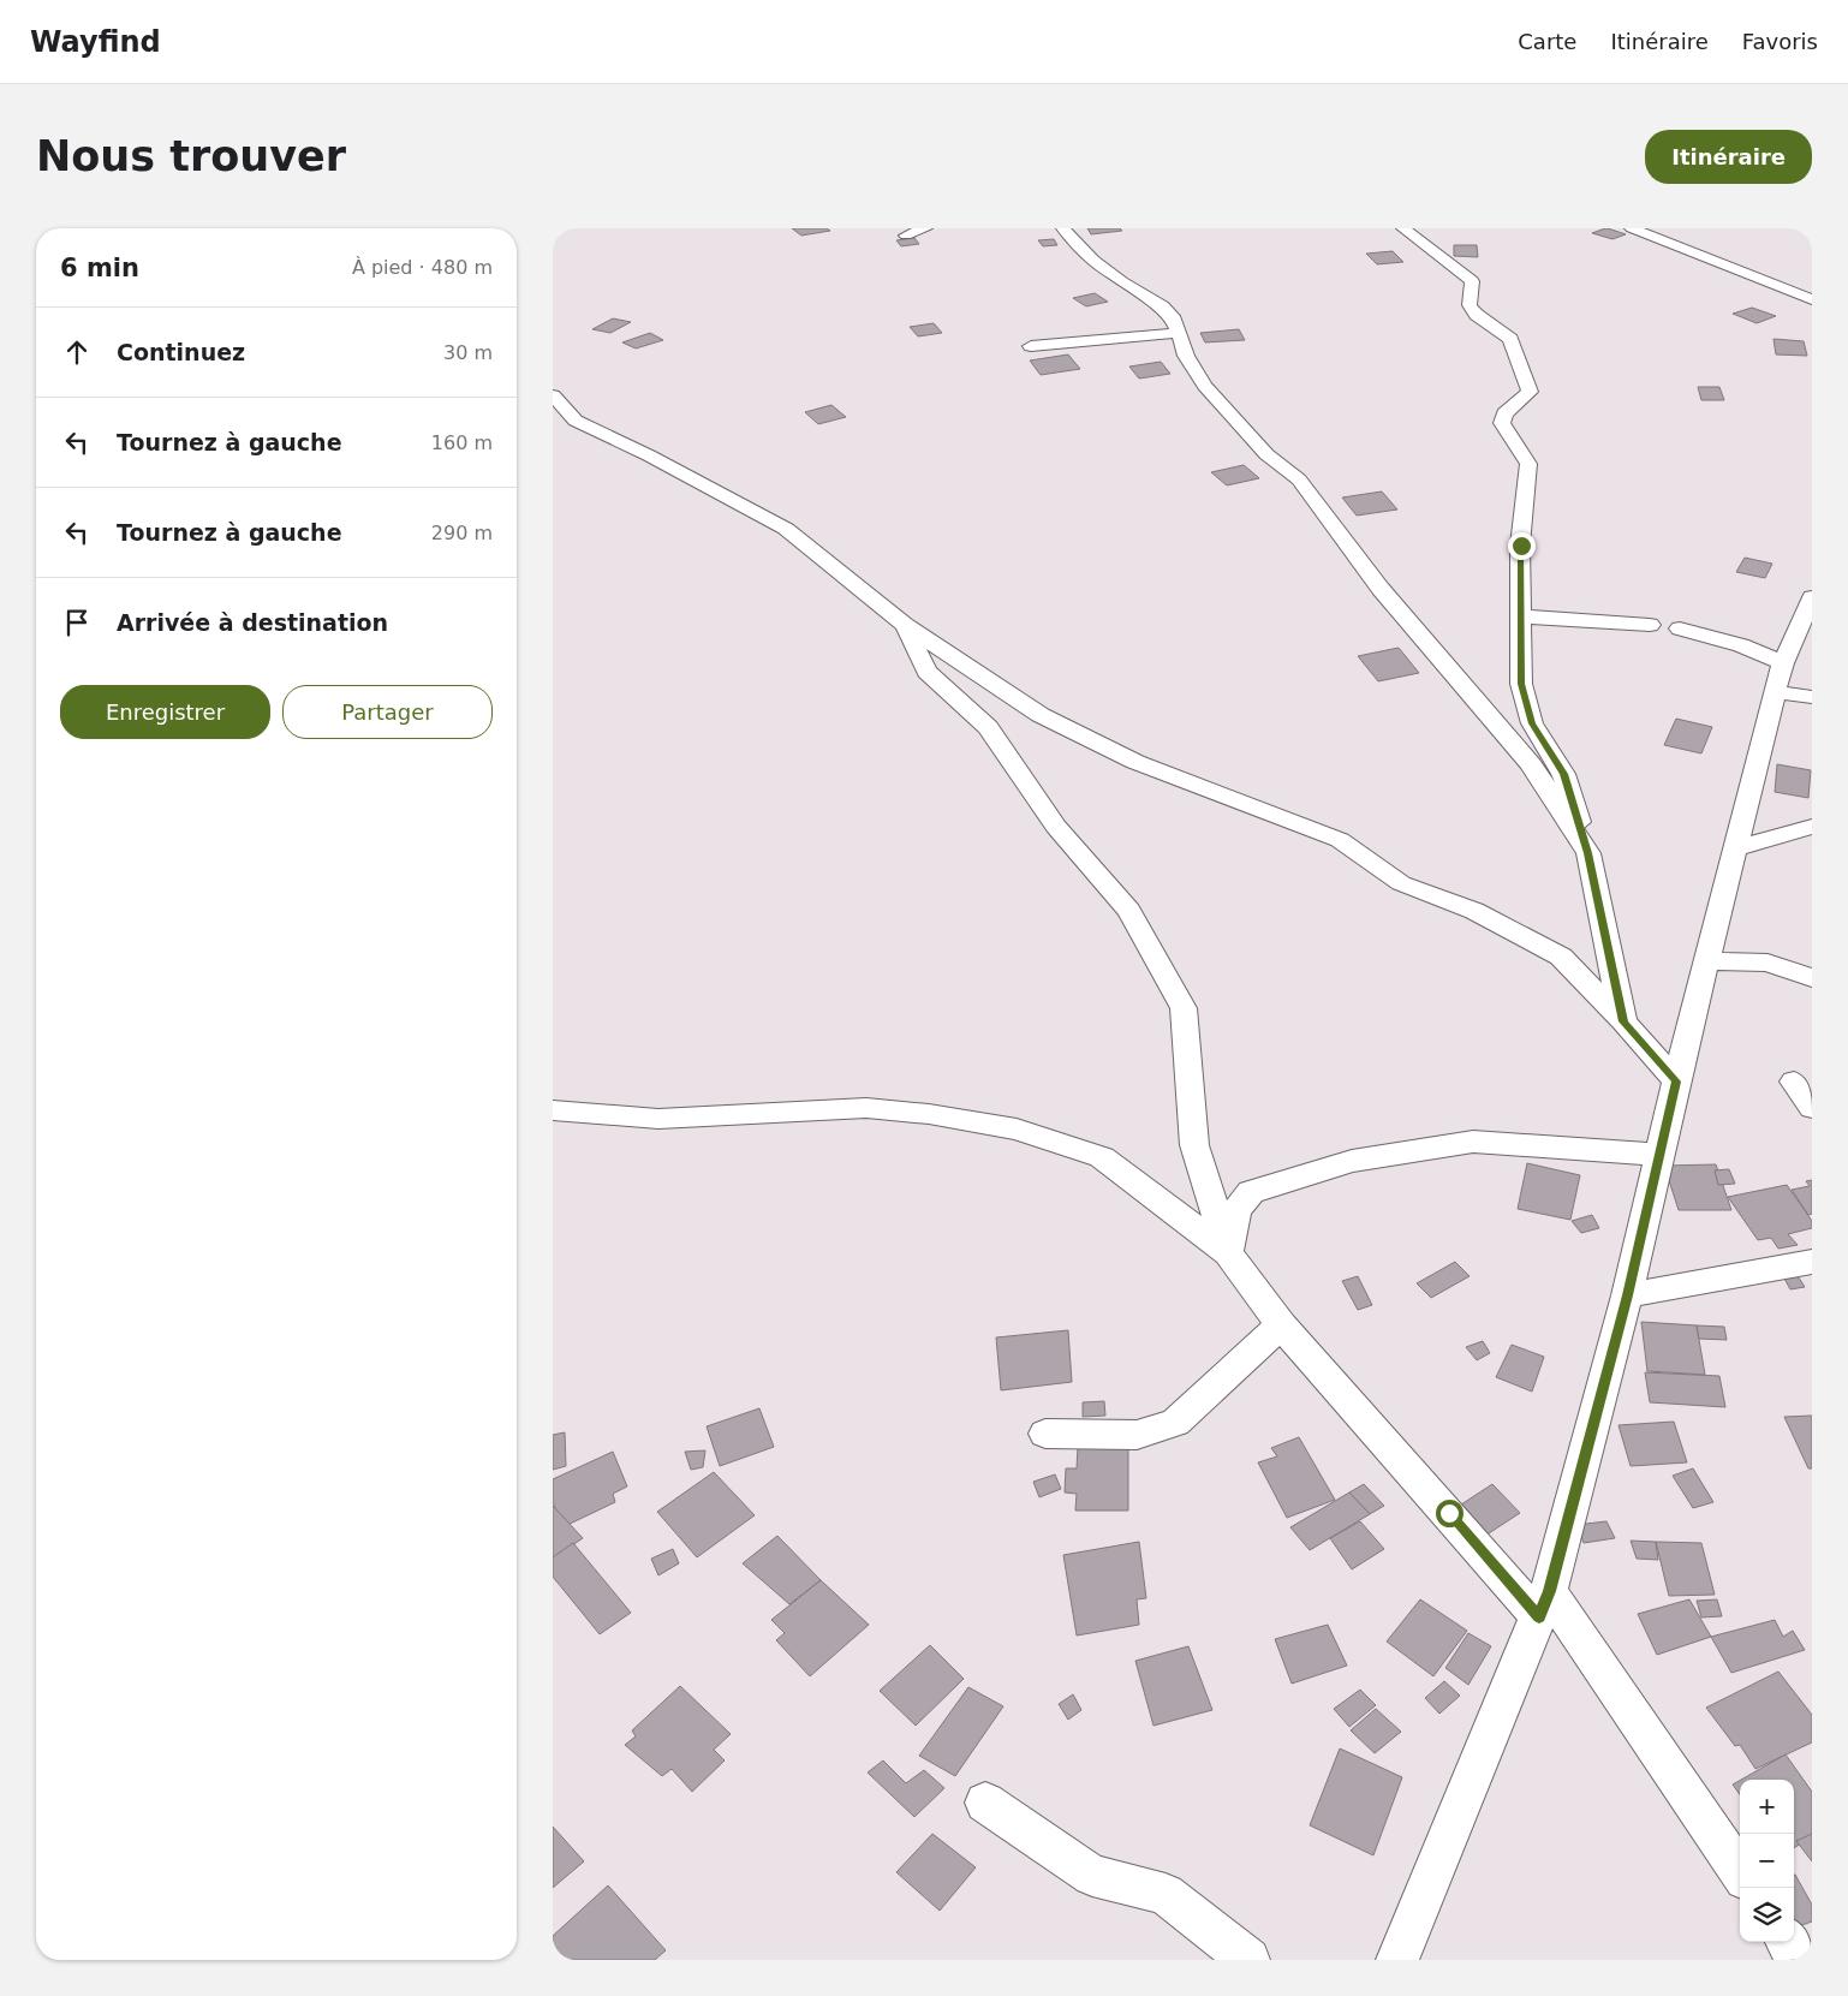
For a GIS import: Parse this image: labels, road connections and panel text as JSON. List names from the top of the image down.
{
  "page": {
    "header": "Wayfind",
    "nav": ["Carte", "Itinéraire", "Favoris"],
    "buttons": [
      "Itinéraire",
      ["Enregistrer", "Partager"]
    ],
    "title": "Nous trouver",
    "heading": ["6 min", "À pied · 480 m"],
    "list": [
      ["Continuez", "30 m"],
      ["Tournez à gauche", "160 m"],
      ["Tournez à gauche", "290 m"],
      "Arrivée à destination"
    ],
    "map_buttons": ["+", "−"]
  }
}
